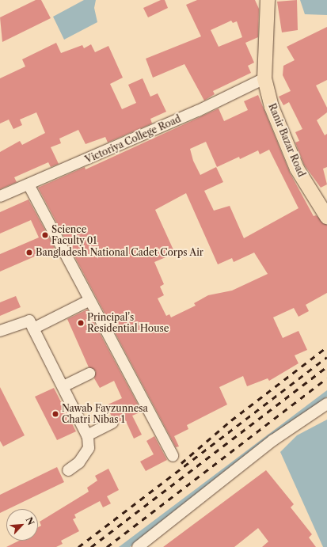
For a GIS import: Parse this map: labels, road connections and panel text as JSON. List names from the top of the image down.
{
  "streets": {
    "main road": ["Ranir Bazar Road"],
    "street": ["Victoriya College Road"]
  },
  "crossings": [
    ["Victoriya College Road", "Ranir Bazar Road"]
  ],
  "places": [
    "Science Faculty 01",
    "Bangladesh National Cadet Corps Air",
    "Principal's Residential House",
    "Nawab Fayzunnesa Chatri Nibas 1"
  ],
  "north": "top right"
}
